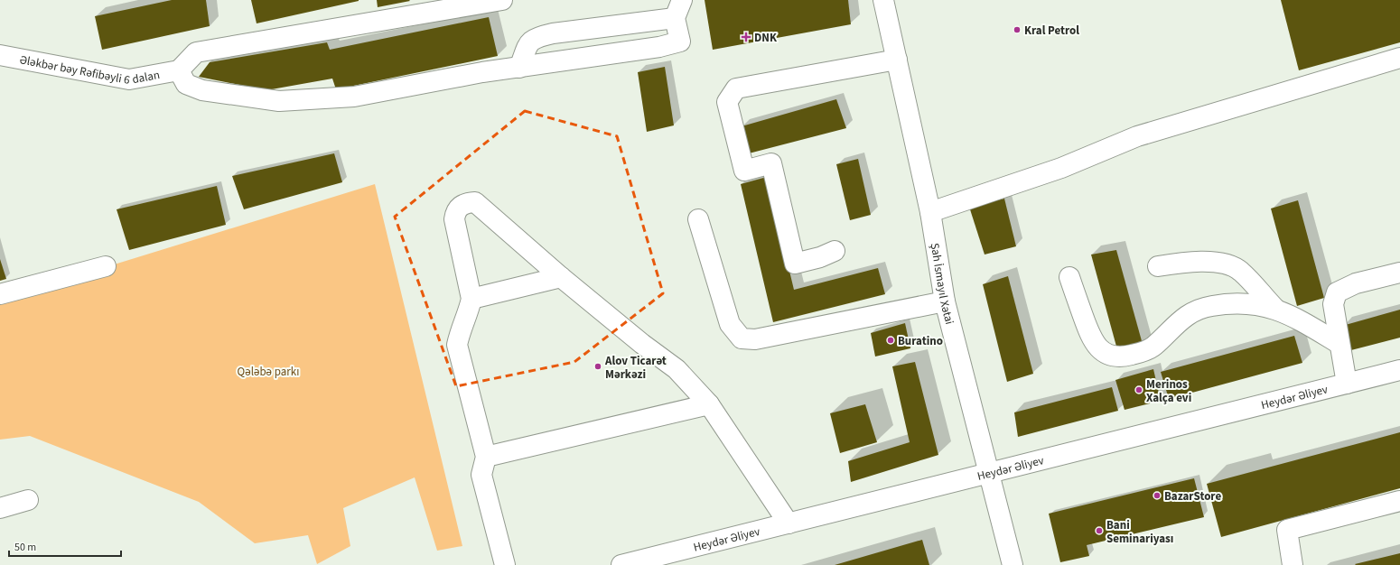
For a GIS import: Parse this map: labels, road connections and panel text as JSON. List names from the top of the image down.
{
  "streets": {
    "main road": ["Ələkbər bəy Rəfibəyli 6 dalan", "Şah İsmayıl Xətai", "Heydər Əliyev"]
  },
  "crossings": [
    ["Şah İsmayıl Xətai", "Heydər Əliyev"]
  ],
  "parks": ["Qələbə parkı"],
  "places": {
    "other": [
      "Kral Petrol",
      "Buratino",
      "Alov Ticarət Mərkəzi",
      "Merinos Xalça evi",
      "BazarStore",
      "Bani Seminariyası"
    ],
    "health": ["DNK"]
  },
  "scale_bar": "50 m"
}
